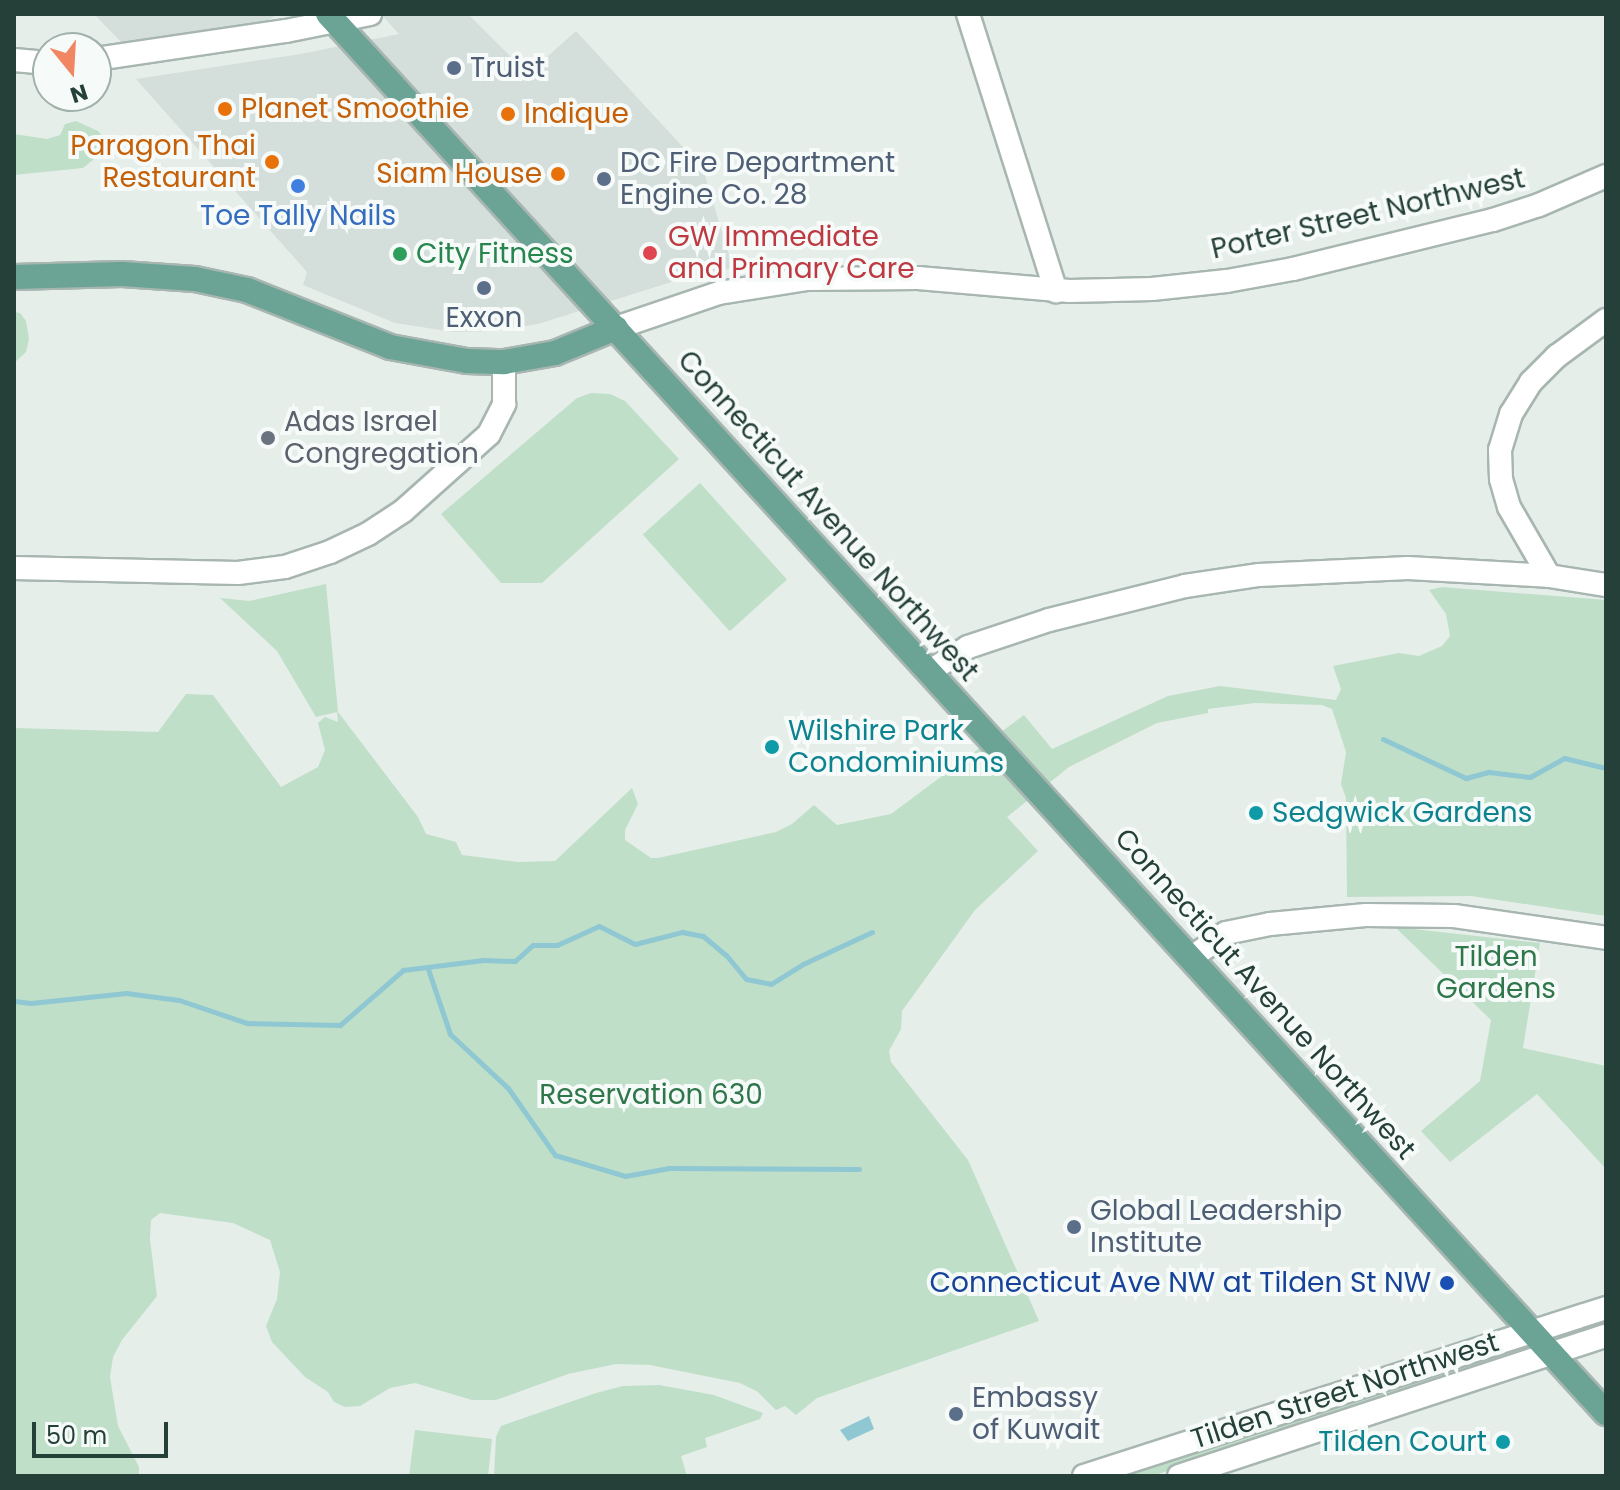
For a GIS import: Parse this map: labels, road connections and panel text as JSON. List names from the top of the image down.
{
  "streets": {
    "main road": ["Porter Street Northwest", "Connecticut Avenue Northwest"],
    "street": ["Tilden Street Northwest"]
  },
  "crossings": [
    ["Porter Street Northwest", "Connecticut Avenue Northwest"],
    ["Connecticut Avenue Northwest", "Tilden Street Northwest"]
  ],
  "parks": ["Tilden Gardens", "Reservation 630"],
  "places": [
    "Truist",
    "Planet Smoothie",
    "Indique",
    "Paragon Thai Restaurant",
    "Siam House",
    "DC Fire Department Engine Co. 28",
    "Toe Tally Nails",
    "GW Immediate and Primary Care",
    "City Fitness",
    "Exxon",
    "Adas Israel Congregation",
    "Wilshire Park Condominiums",
    "Sedgwick Gardens",
    "Global Leadership Institute",
    "Connecticut Ave NW at Tilden St NW",
    "Embassy of Kuwait",
    "Tilden Court"
  ],
  "scale_bar": "50 m",
  "north": "bottom"
}
